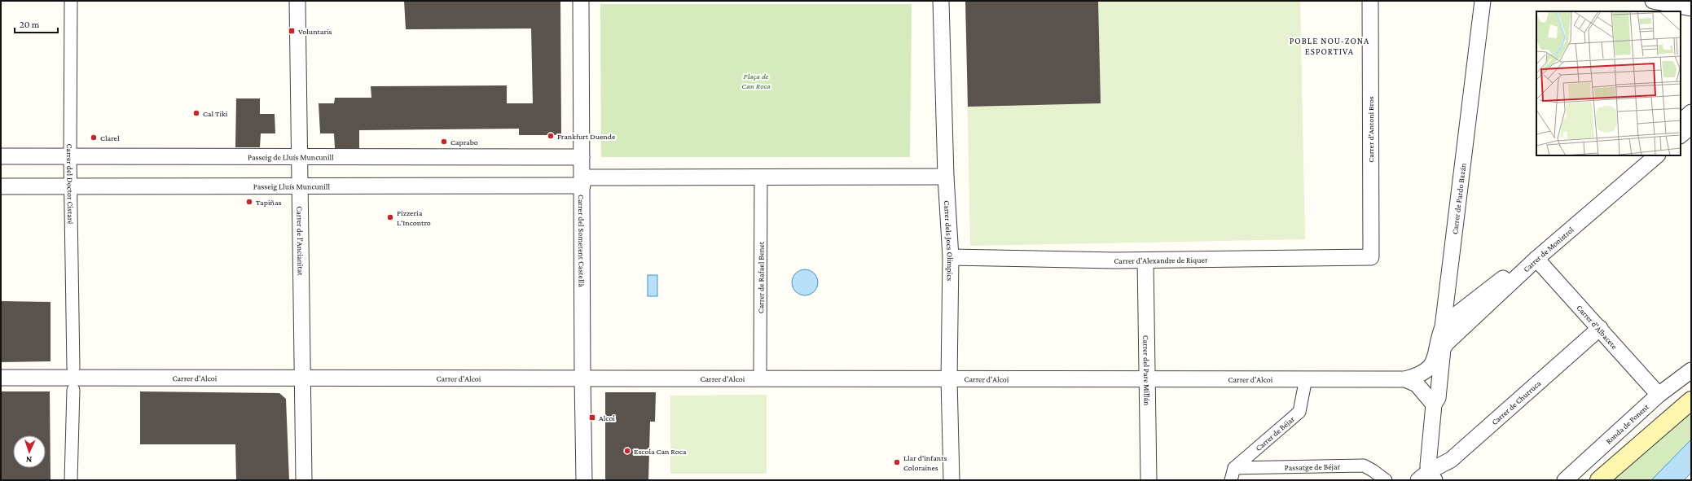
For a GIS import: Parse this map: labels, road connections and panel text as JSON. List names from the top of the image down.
{
  "streets": {
    "street": [
      "Carrer d'Antoni Bros",
      "Passeig de Lluís Muncunill",
      "Carrer del Doctor Cistaré",
      "Passeig Lluís Muncunill",
      "Carrer de Pardo Bazán",
      "Carrer dels Jocs Olimpics",
      "Carrer de l'Ancianitat",
      "Carrer del Sometent Castellà",
      "Carrer de Monistrol",
      "Carrer d'Alexandre de Riquer",
      "Carrer de Rafael Benet",
      "Carrer d'Albacete",
      "Carrer del Pare Millán",
      "Carrer d'Alcoi",
      "Carrer de Churruca",
      "Ronda de Ponent",
      "Carrer de Béjar",
      "Passatge de Béjar"
    ]
  },
  "crossings": [
    ["Carrer d'Antoni Bros", "Carrer d'Alexandre de Riquer"],
    ["Passeig de Lluís Muncunill", "Carrer del Doctor Cistaré"],
    ["Passeig de Lluís Muncunill", "Carrer de l'Ancianitat"],
    ["Passeig de Lluís Muncunill", "Carrer del Sometent Castellà"],
    ["Carrer del Doctor Cistaré", "Passeig Lluís Muncunill"],
    ["Passeig Lluís Muncunill", "Carrer de l'Ancianitat"],
    ["Passeig Lluís Muncunill", "Carrer del Sometent Castellà"],
    ["Carrer de Pardo Bazán", "Carrer de Monistrol"],
    ["Carrer de Pardo Bazán", "Carrer d'Alcoi"],
    ["Carrer dels Jocs Olimpics", "Carrer d'Alexandre de Riquer"],
    ["Carrer dels Jocs Olimpics", "Carrer d'Alcoi"],
    ["Carrer de l'Ancianitat", "Carrer d'Alcoi"],
    ["Carrer del Sometent Castellà", "Carrer d'Alcoi"],
    ["Carrer de Monistrol", "Carrer d'Albacete"],
    ["Carrer de Monistrol", "Carrer d'Alcoi"],
    ["Carrer d'Alexandre de Riquer", "Carrer del Pare Millán"],
    ["Carrer de Rafael Benet", "Carrer d'Alcoi"],
    ["Carrer d'Albacete", "Carrer de Churruca"],
    ["Carrer d'Albacete", "Ronda de Ponent"],
    ["Carrer del Pare Millán", "Carrer d'Alcoi"],
    ["Carrer d'Alcoi", "Carrer de Béjar"],
    ["Carrer de Béjar", "Passatge de Béjar"]
  ],
  "districts": ["POBLE NOU-ZONA ESPORTIVA"],
  "parks": ["Plaça de Can Roca"],
  "places": {
    "transit": ["Voluntaris", "Alcoi"],
    "other": [
      "Cal Tiki",
      "Frankfurt Duende",
      "Clarel",
      "Caprabo",
      "Tapiñas",
      "Pizzeria L'Incontro",
      "Escola Can Roca",
      "Llar d'infants Coloraines"
    ]
  },
  "scale_bar": "20 m",
  "north": "bottom"
}
